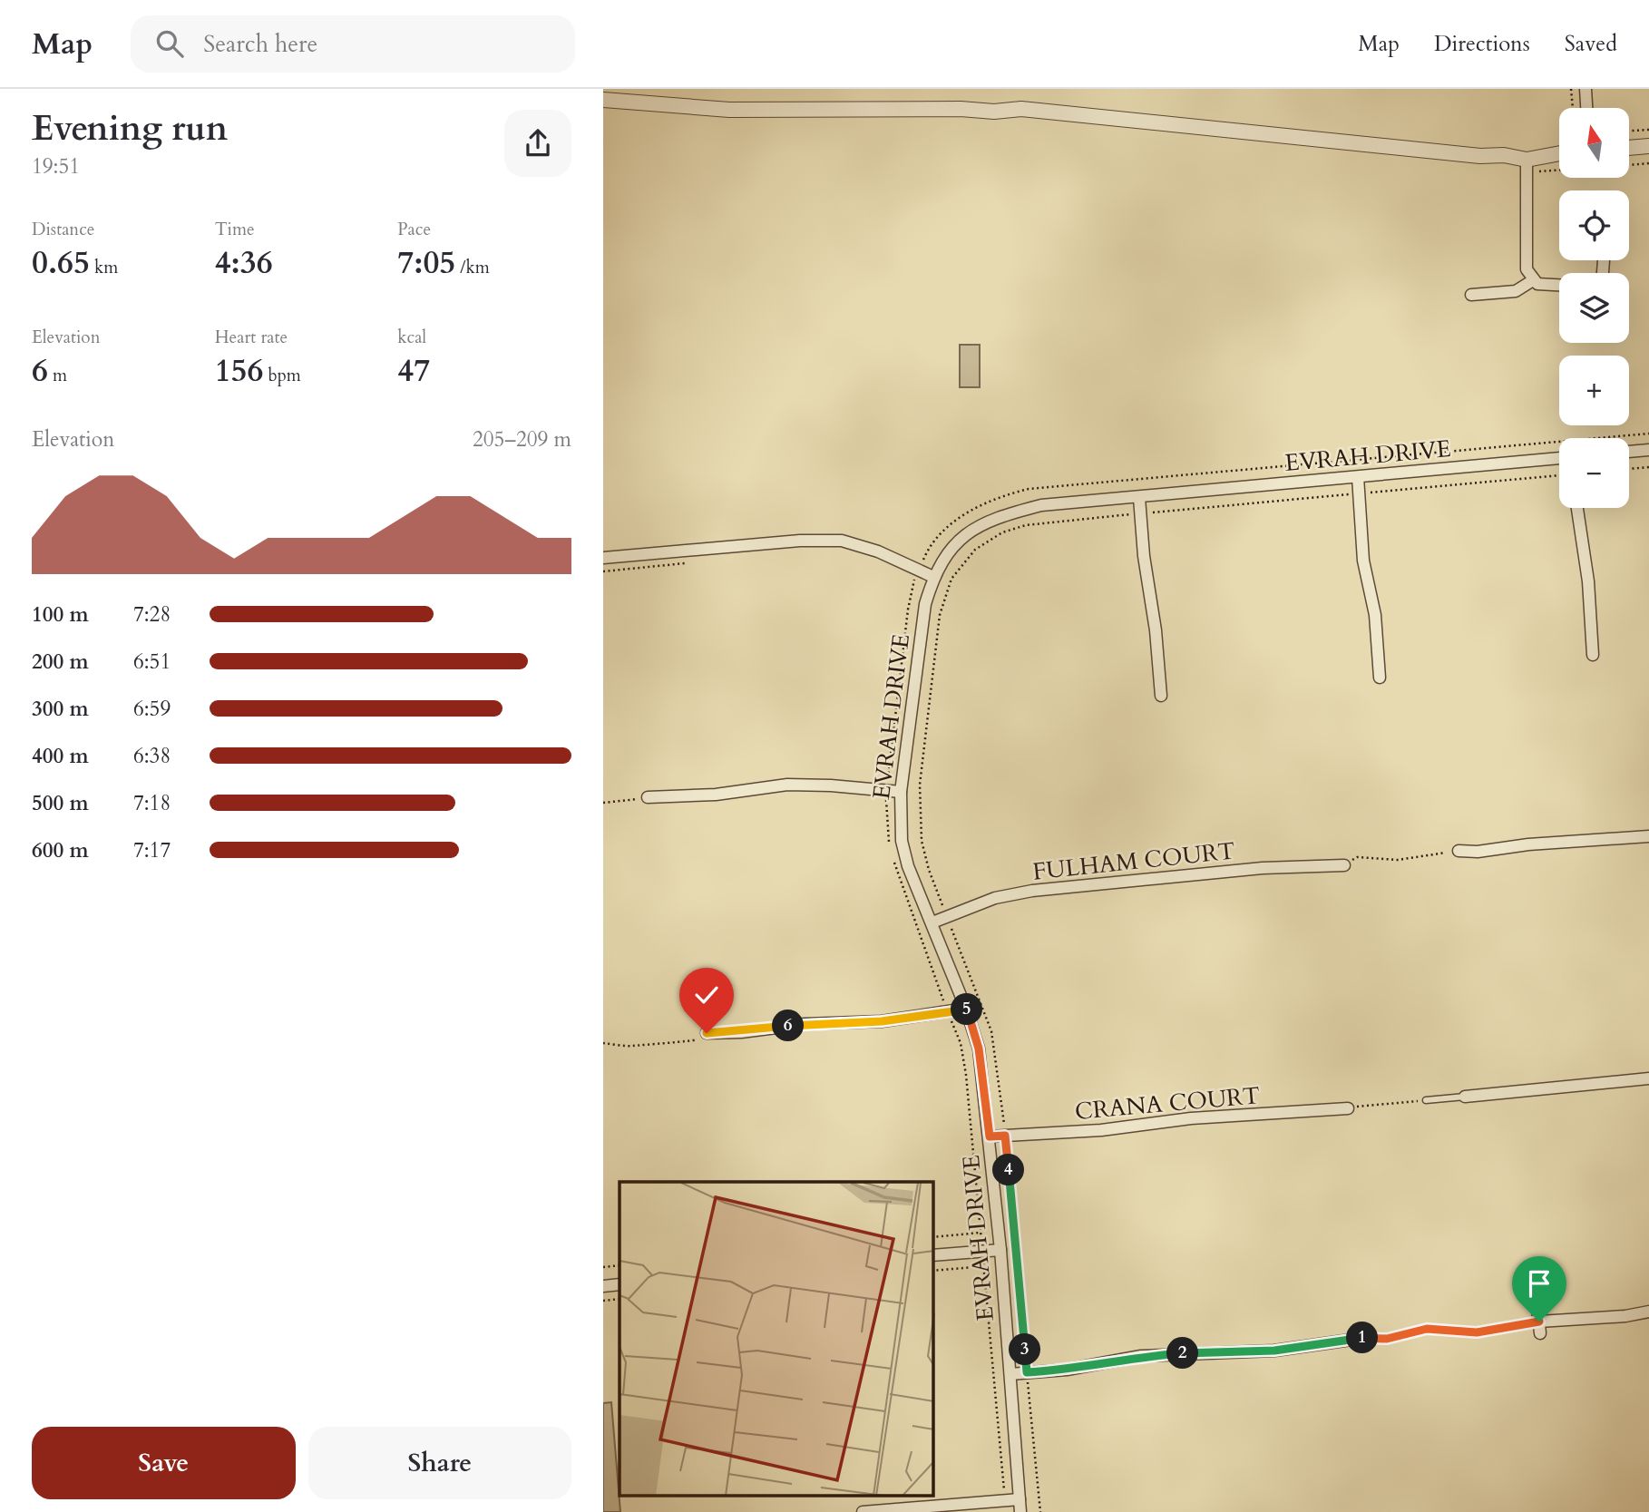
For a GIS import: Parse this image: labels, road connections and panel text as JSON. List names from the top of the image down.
{
  "streets": {
    "street": ["EVRAH DRIVE", "FULHAM COURT", "CRANA COURT"]
  },
  "crossings": [
    ["EVRAH DRIVE", "FULHAM COURT"],
    ["EVRAH DRIVE", "CRANA COURT"]
  ],
  "north": "top",
  "page": {
    "header": "Map",
    "search": "Search here",
    "nav": ["Map", "Directions", "Saved"],
    "heading": ["Evening run", "19:51"],
    "map_buttons": ["+", "−"],
    "stats": [
      ["Distance", "0.65 km"],
      ["Time", "4:36"],
      ["Pace", "7:05 /km"],
      ["Elevation", "6 m"],
      ["Heart rate", "156 bpm"],
      ["kcal", "47"]
    ],
    "chart": ["Elevation", "205–209 m"],
    "list": [
      {
        "name": "100 m",
        "note": "7:28"
      },
      {
        "name": "200 m",
        "note": "6:51"
      },
      {
        "name": "300 m",
        "note": "6:59"
      },
      {
        "name": "400 m",
        "note": "6:38"
      },
      {
        "name": "500 m",
        "note": "7:18"
      },
      {
        "name": "600 m",
        "note": "7:17"
      }
    ],
    "pins": [
      "5",
      "6",
      "4",
      "1",
      "3",
      "2"
    ],
    "buttons": ["Save", "Share"]
  }
}
